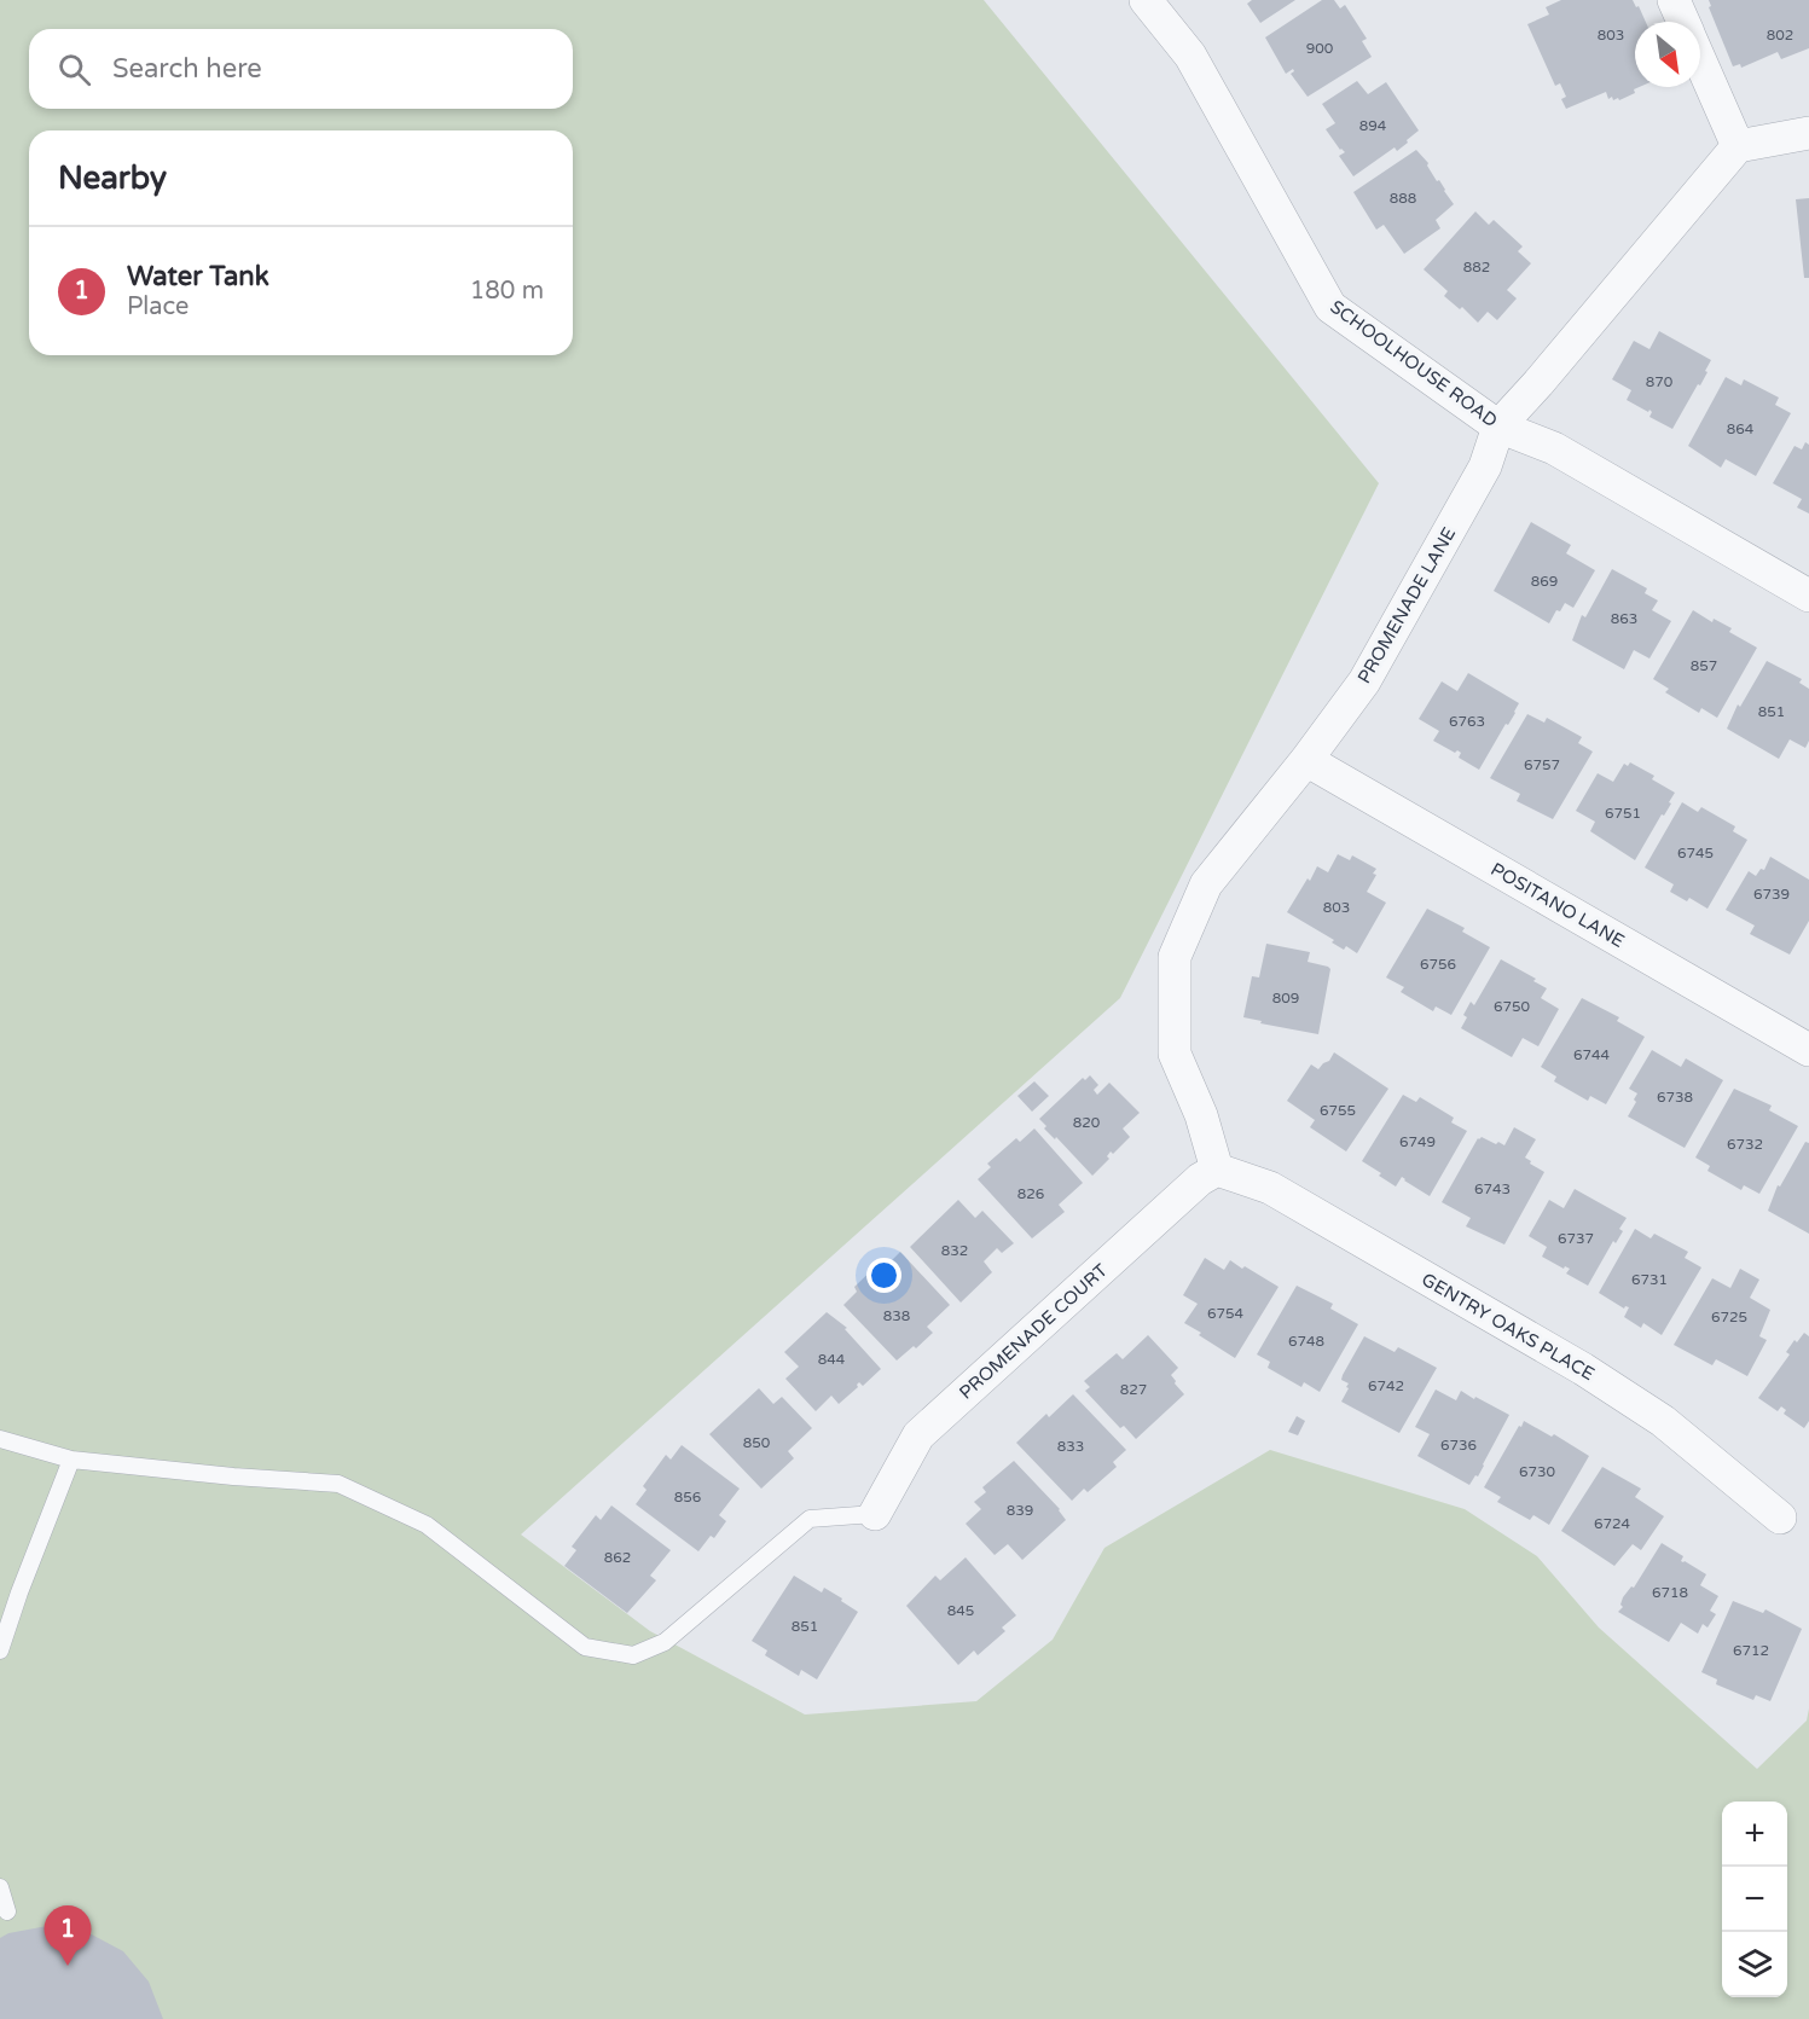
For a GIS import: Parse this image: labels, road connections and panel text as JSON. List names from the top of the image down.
{
  "streets": {
    "street": [
      "SCHOOLHOUSE ROAD",
      "PROMENADE LANE",
      "POSITANO LANE",
      "GENTRY OAKS PLACE",
      "PROMENADE COURT"
    ]
  },
  "crossings": [
    ["SCHOOLHOUSE ROAD", "PROMENADE LANE"],
    ["PROMENADE LANE", "POSITANO LANE"],
    ["PROMENADE LANE", "GENTRY OAKS PLACE"],
    ["PROMENADE LANE", "PROMENADE COURT"],
    ["GENTRY OAKS PLACE", "PROMENADE COURT"]
  ],
  "house_numbers": [
    "803",
    "802",
    "900",
    "894",
    "888",
    "882",
    "870",
    "864",
    "869",
    "863",
    "857",
    "851",
    "6763",
    "6757",
    "6751",
    "6745",
    "6739",
    "803",
    "6756",
    "809",
    "6750",
    "6744",
    "6738",
    "6755",
    "820",
    "6749",
    "6732",
    "6743",
    "826",
    "6737",
    "832",
    "6731",
    "6754",
    "838",
    "6725",
    "6748",
    "844",
    "6742",
    "827",
    "850",
    "6736",
    "833",
    "6730",
    "856",
    "839",
    "6724",
    "862",
    "6718",
    "845",
    "851",
    "6712"
  ],
  "north": "bottom right",
  "page": {
    "search": "Search here",
    "heading": "Nearby",
    "list": [
      {
        "mark": "1",
        "name": "Water Tank",
        "note": "Place",
        "value": "180 m"
      }
    ],
    "map_buttons": ["+", "−"],
    "pins": "1"
  }
}
